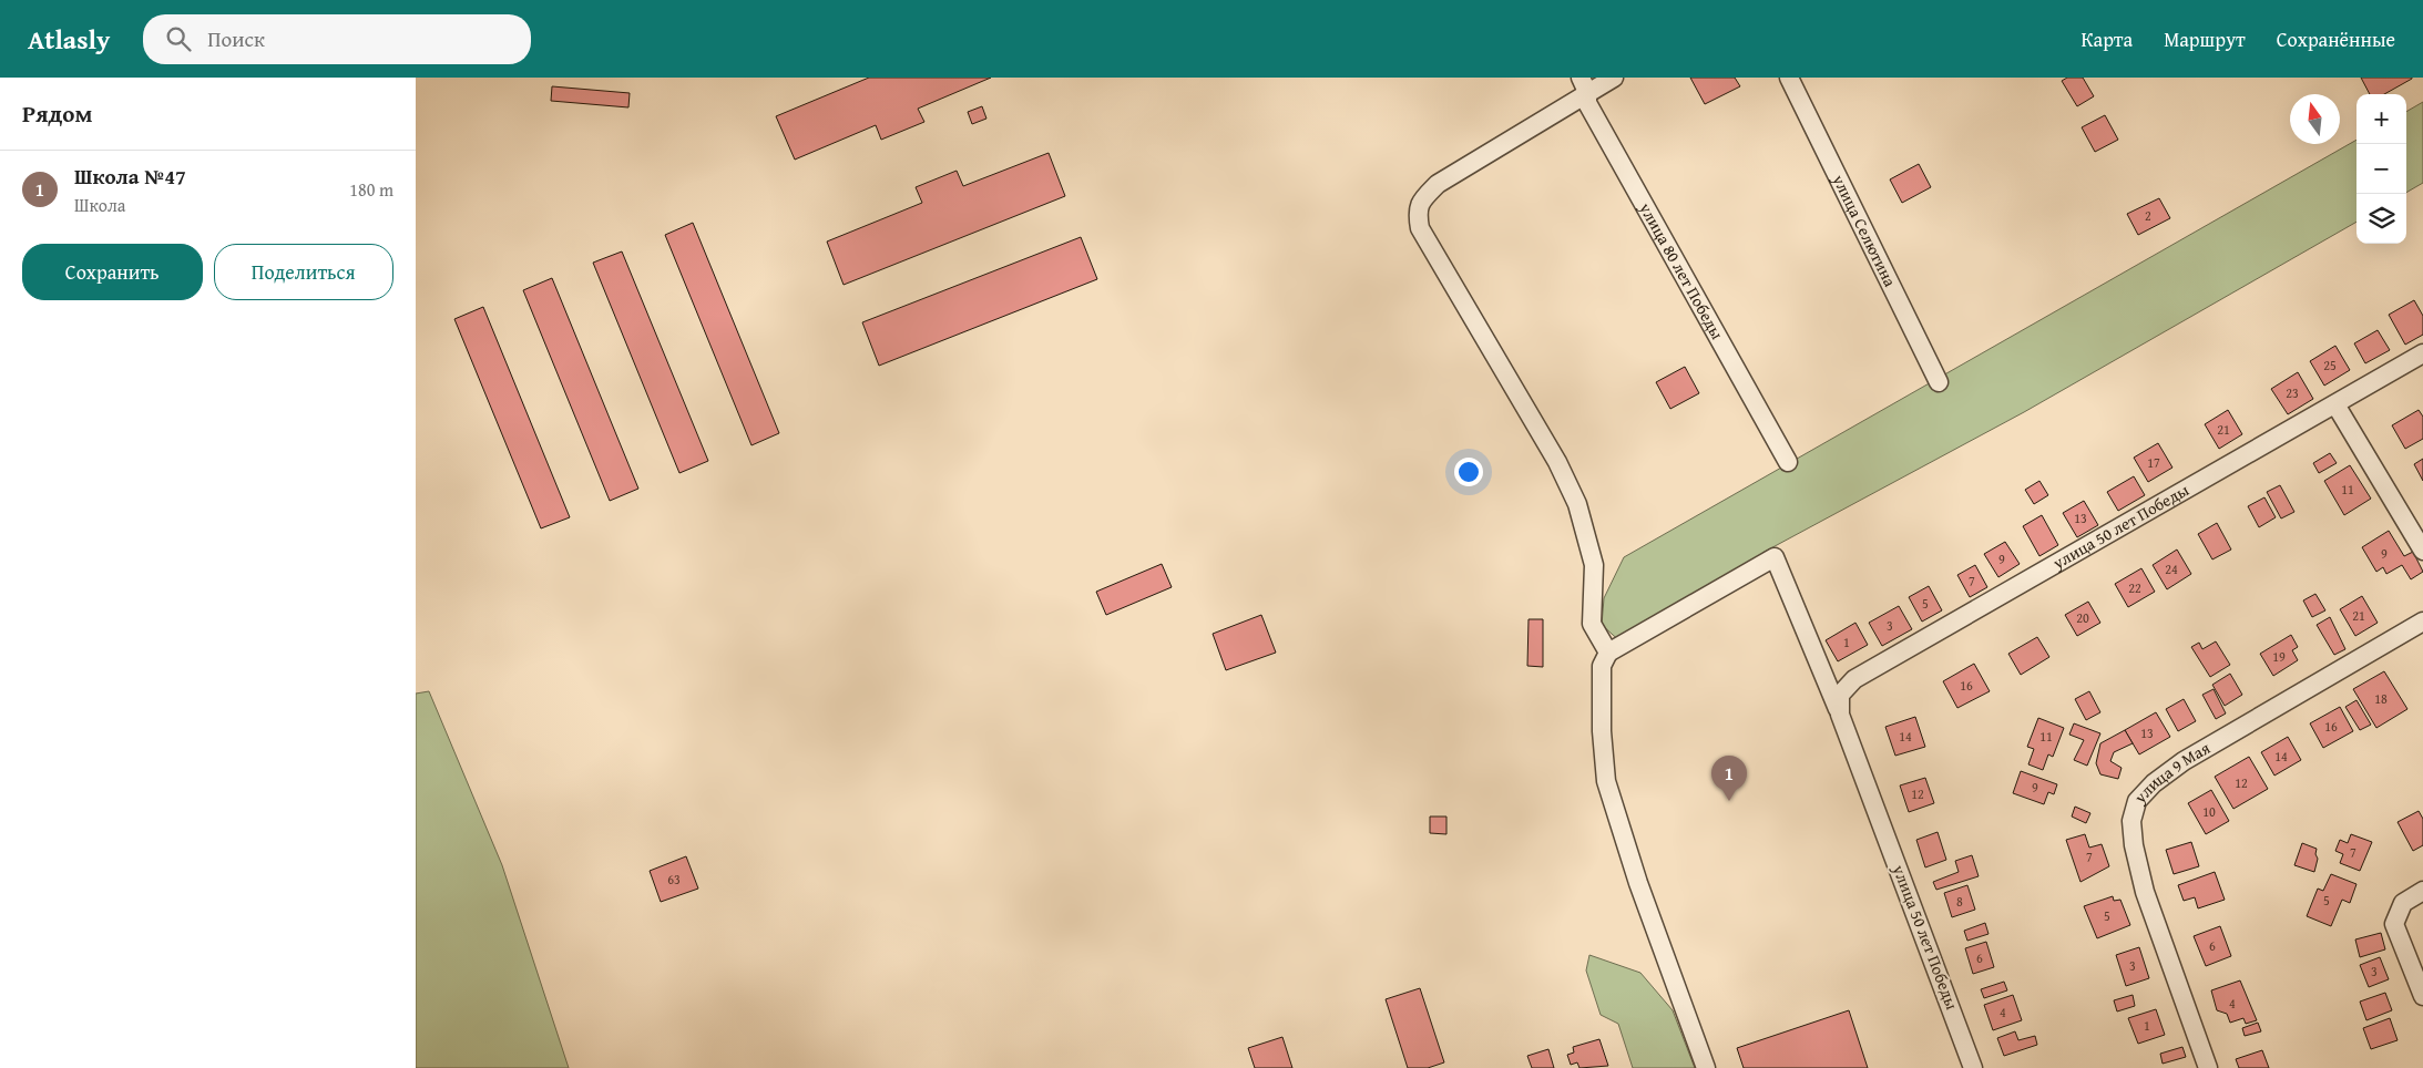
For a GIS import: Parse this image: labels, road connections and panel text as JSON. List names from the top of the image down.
{
  "streets": {
    "street": [
      "улица Селютина",
      "улица 80 лет Победы",
      "улица 50 лет Победы",
      "улица 9 Мая"
    ]
  },
  "house_numbers": [
    "2",
    "25",
    "23",
    "21",
    "17",
    "11",
    "13",
    "9",
    "9",
    "24",
    "7",
    "22",
    "5",
    "21",
    "20",
    "3",
    "1",
    "19",
    "16",
    "18",
    "16",
    "13",
    "14",
    "11",
    "14",
    "12",
    "9",
    "12",
    "10",
    "7",
    "7",
    "63",
    "5",
    "8",
    "5",
    "6",
    "6",
    "3",
    "3",
    "4",
    "4",
    "1"
  ],
  "north": "top",
  "page": {
    "header": "Atlasly",
    "search": "Поиск",
    "nav": ["Карта", "Маршрут", "Сохранённые"],
    "heading": "Рядом",
    "map_buttons": ["+", "−"],
    "list": [
      {
        "mark": "1",
        "name": "Школа №47",
        "note": "Школа",
        "value": "180 m"
      }
    ],
    "buttons": ["Сохранить", "Поделиться"],
    "pins": "1"
  }
}
